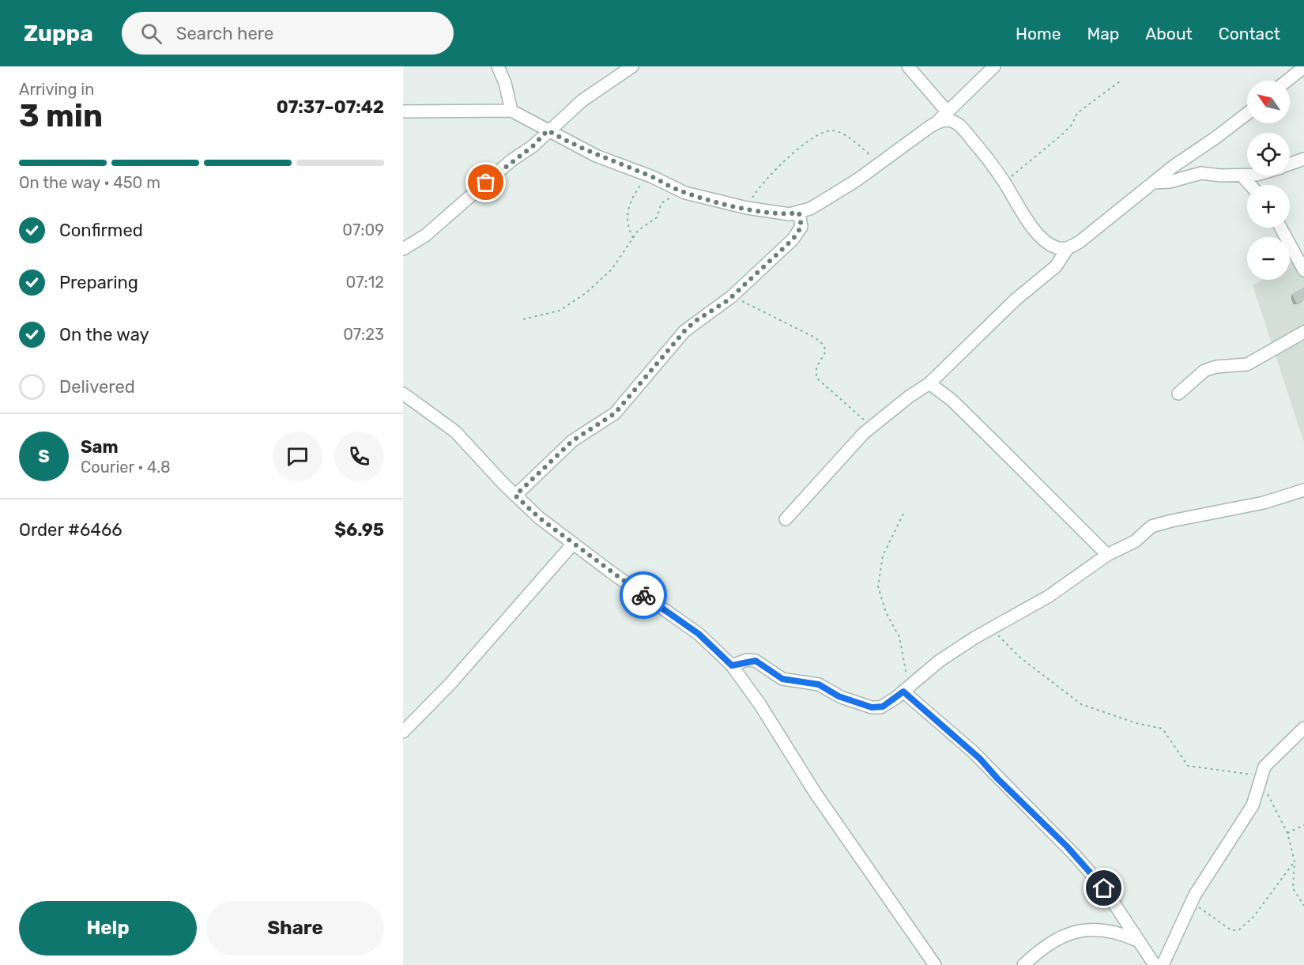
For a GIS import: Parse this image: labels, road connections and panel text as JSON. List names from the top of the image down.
{
  "north": "top left",
  "page": {
    "header": "Zuppa",
    "search": "Search here",
    "nav": [
      "Home",
      "Map",
      "About",
      "Contact"
    ],
    "heading": ["3 min", "Arriving in", "07:37–07:42"],
    "panel": [
      "Sam",
      "Courier · 4.8",
      "Order #6466",
      "$6.95"
    ],
    "map_buttons": ["+", "−"],
    "bar": "On the way · 450 m",
    "list": [
      ["Confirmed", "07:09"],
      ["Preparing", "07:12"],
      ["On the way", "07:23"],
      "Delivered"
    ],
    "round": "S",
    "buttons": ["Help", "Share"]
  }
}
